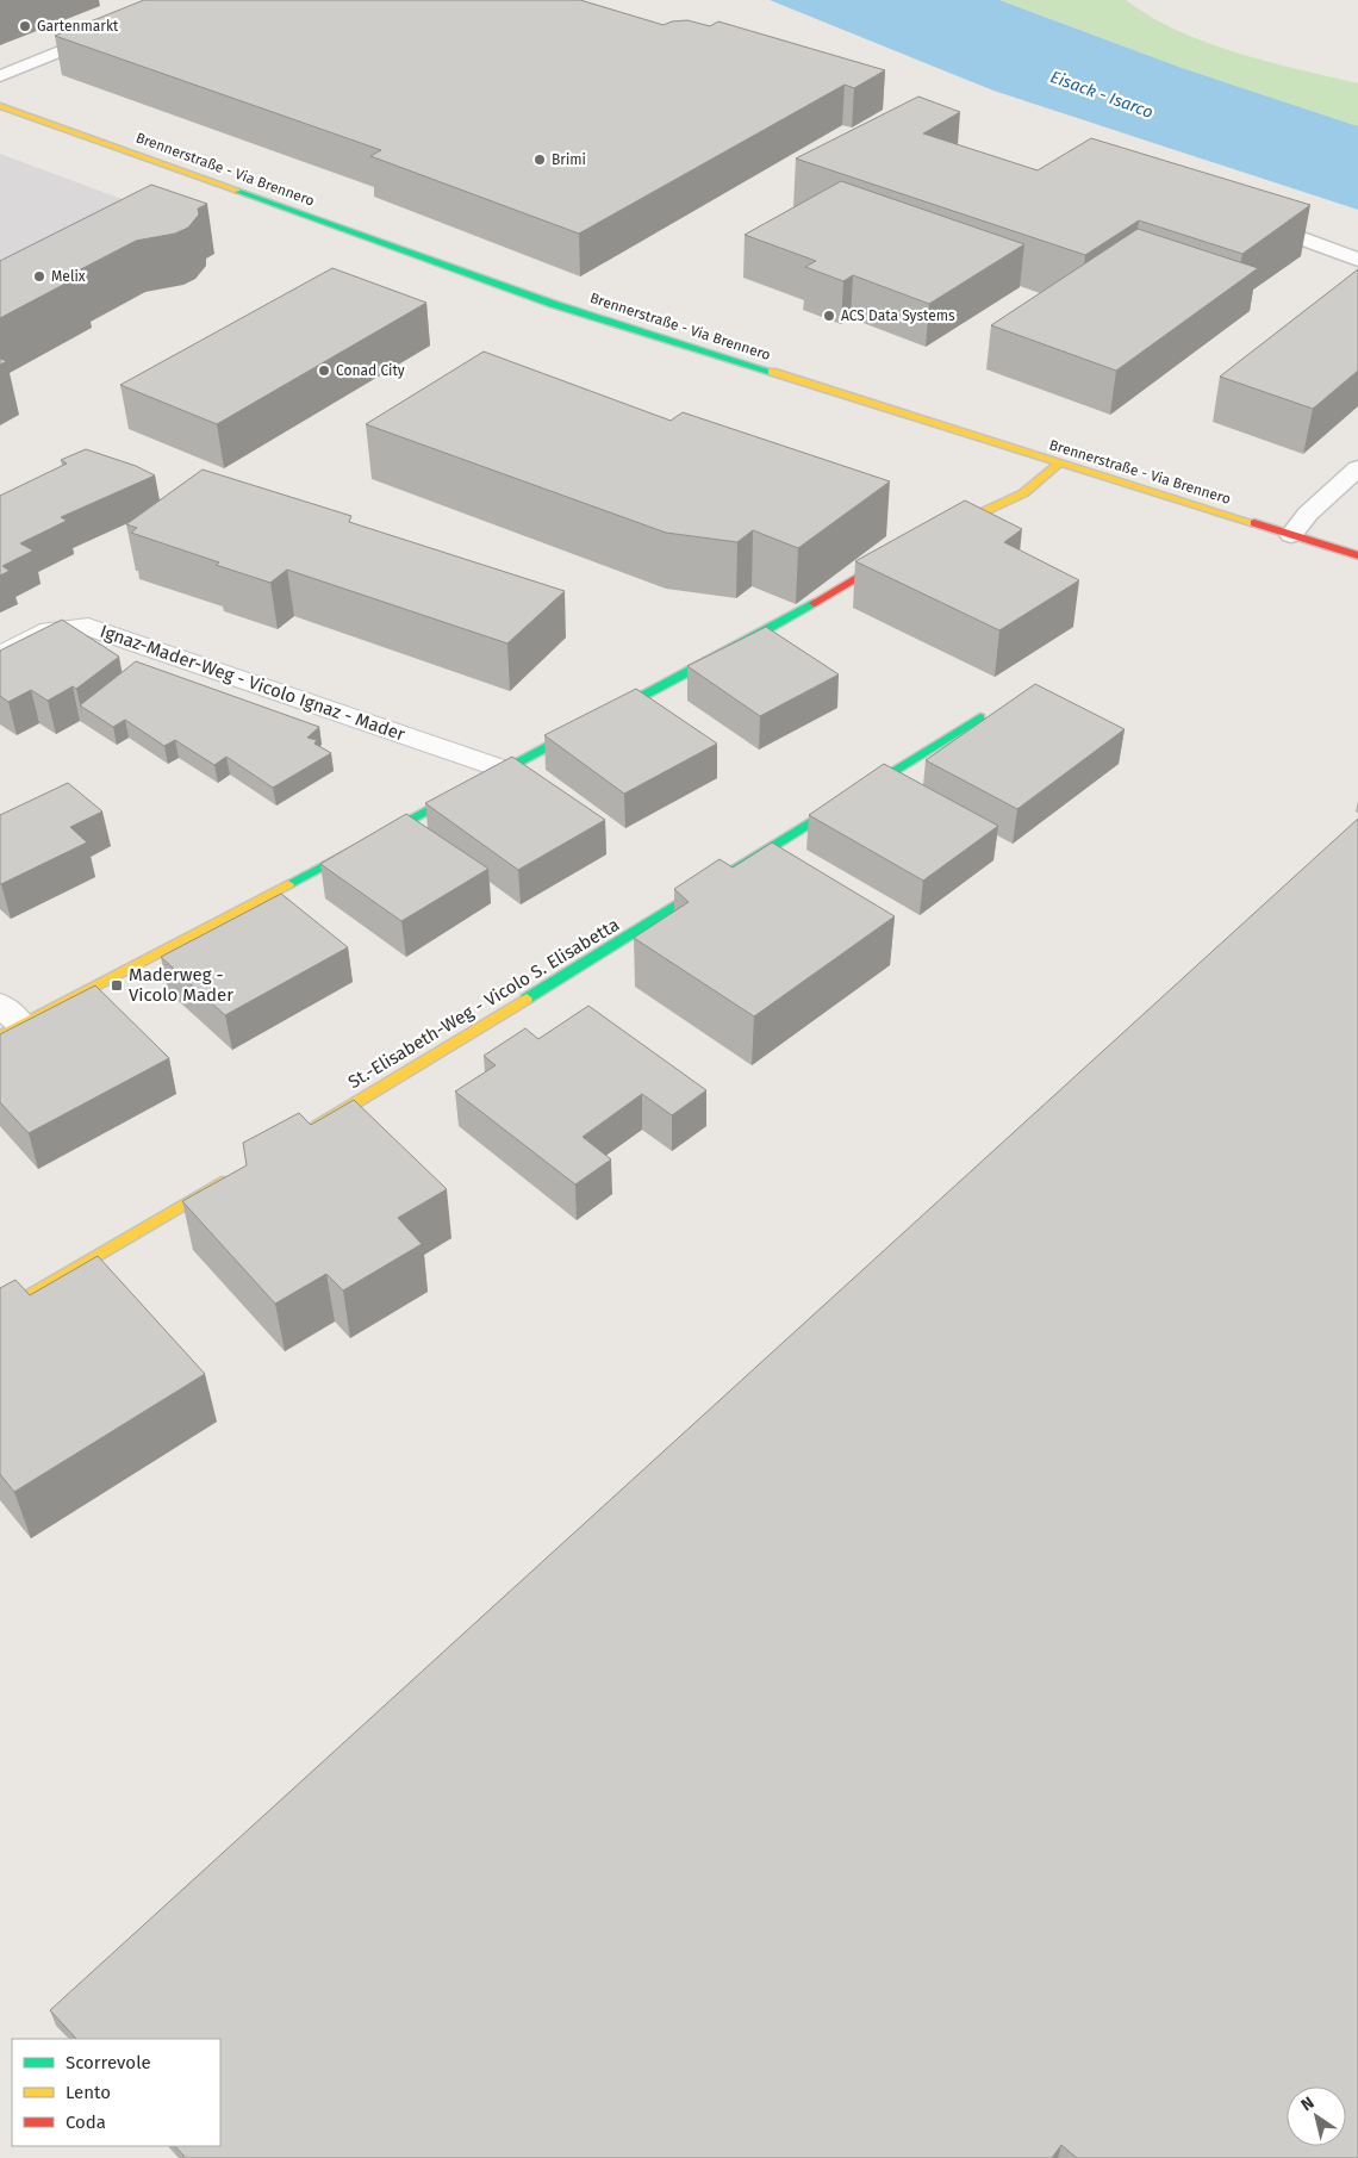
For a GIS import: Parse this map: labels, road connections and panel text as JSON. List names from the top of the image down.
{
  "streets": {
    "street": ["Brennerstraße - Via Brennero", "Ignaz-Mader-Weg - Vicolo Ignaz - Mader", "St.-Elisabeth-Weg - Vicolo S. Elisabetta"]
  },
  "water": ["Eisack - Isarco"],
  "places": {
    "other": [
      "Gartenmarkt",
      "Brimi",
      "Melix",
      "ACS Data Systems",
      "Conad City"
    ],
    "transit": ["Maderweg - Vicolo Mader"]
  },
  "legend": ["Scorrevole", "Lento", "Coda"],
  "north": "top left"
}
